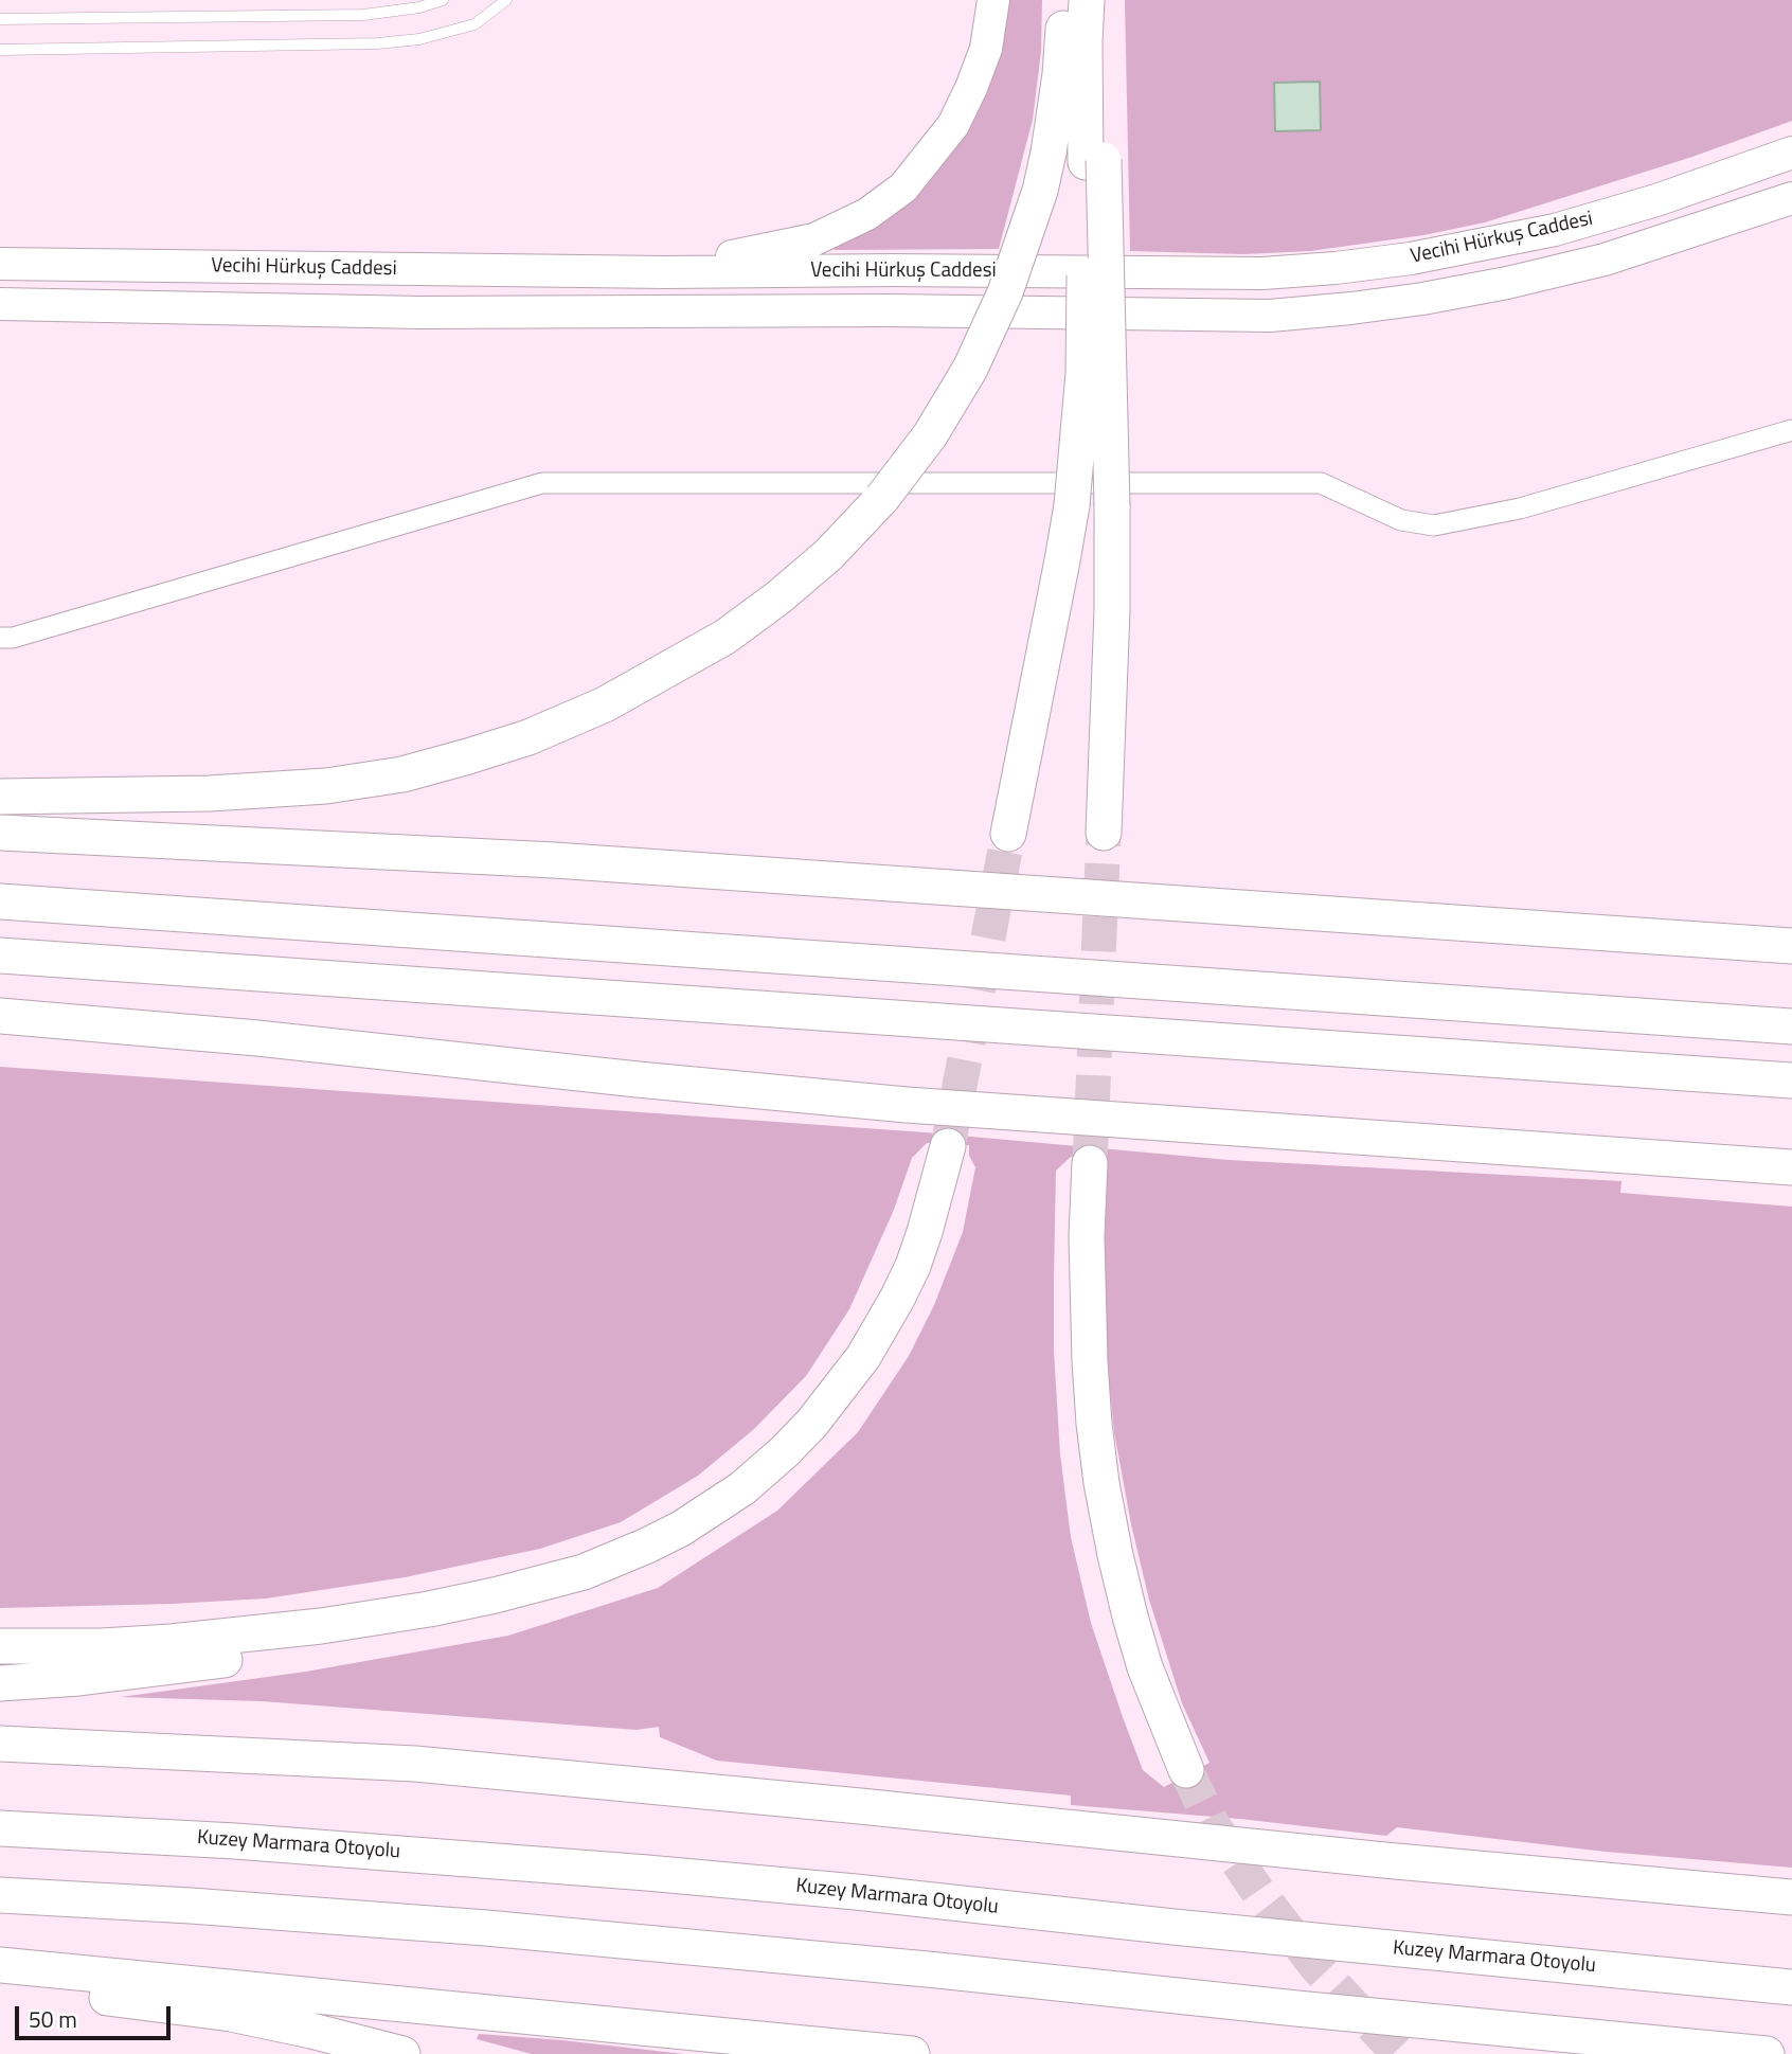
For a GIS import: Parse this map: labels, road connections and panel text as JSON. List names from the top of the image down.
{
  "streets": {
    "highway": ["Kuzey Marmara Otoyolu"],
    "main road": ["Vecihi Hürkuş Caddesi"]
  },
  "scale_bar": "50 m"
}
